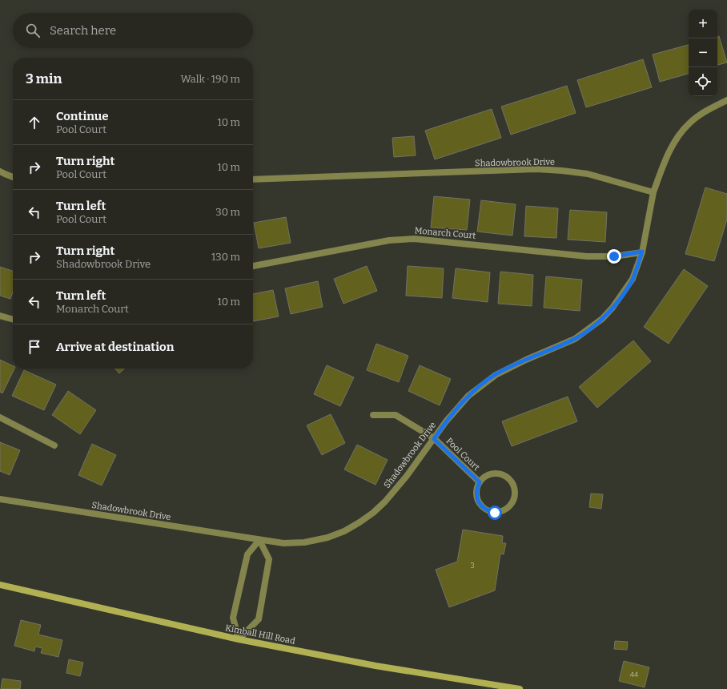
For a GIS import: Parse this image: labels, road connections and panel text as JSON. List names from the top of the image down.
{
  "streets": {
    "street": [
      "Shadowbrook Drive",
      "Monarch Court",
      "Pool Court",
      "Kimball Hill Road"
    ]
  },
  "crossings": [
    ["Shadowbrook Drive", "Monarch Court"],
    ["Shadowbrook Drive", "Pool Court"]
  ],
  "house_numbers": ["3", "44"],
  "page": {
    "map_buttons": ["+", "−"],
    "search": "Search here",
    "heading": ["3 min", "Walk · 190 m"],
    "list": [
      ["Continue", "Pool Court", "10 m"],
      ["Turn right", "Pool Court", "10 m"],
      ["Turn left", "Pool Court", "30 m"],
      ["Turn right", "Shadowbrook Drive", "130 m"],
      ["Turn left", "Monarch Court", "10 m"],
      "Arrive at destination"
    ]
  }
}
